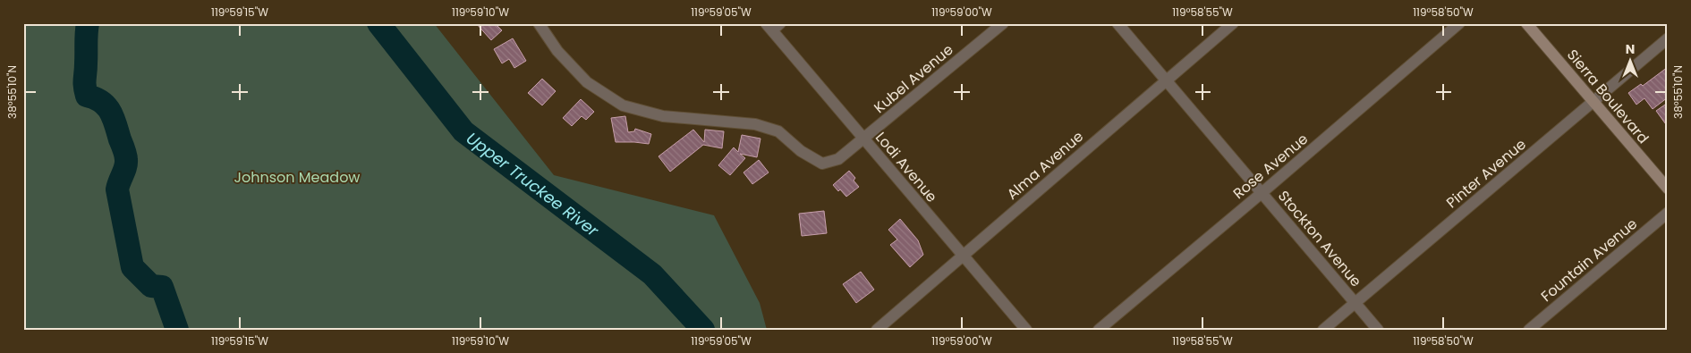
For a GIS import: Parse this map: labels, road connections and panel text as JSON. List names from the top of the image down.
{
  "streets": {
    "street": [
      "Kubel Avenue",
      "Sierra Boulevard",
      "Alma Avenue",
      "Rose Avenue",
      "Lodi Avenue",
      "Pinter Avenue",
      "Stockton Avenue",
      "Fountain Avenue"
    ]
  },
  "crossings": [
    ["Kubel Avenue", "Lodi Avenue"],
    ["Sierra Boulevard", "Pinter Avenue"],
    ["Alma Avenue", "Lodi Avenue"],
    ["Alma Avenue", "Stockton Avenue"],
    ["Rose Avenue", "Stockton Avenue"],
    ["Pinter Avenue", "Stockton Avenue"]
  ],
  "water": ["Upper Truckee River"],
  "parks": ["Johnson Meadow"],
  "north": "top",
  "coordinates": [
    "119°59'15\"W",
    "119°59'10\"W",
    "119°59'05\"W",
    "119°59'00\"W",
    "119°58'55\"W",
    "119°58'50\"W",
    "38°55'10\"N"
  ]
}
